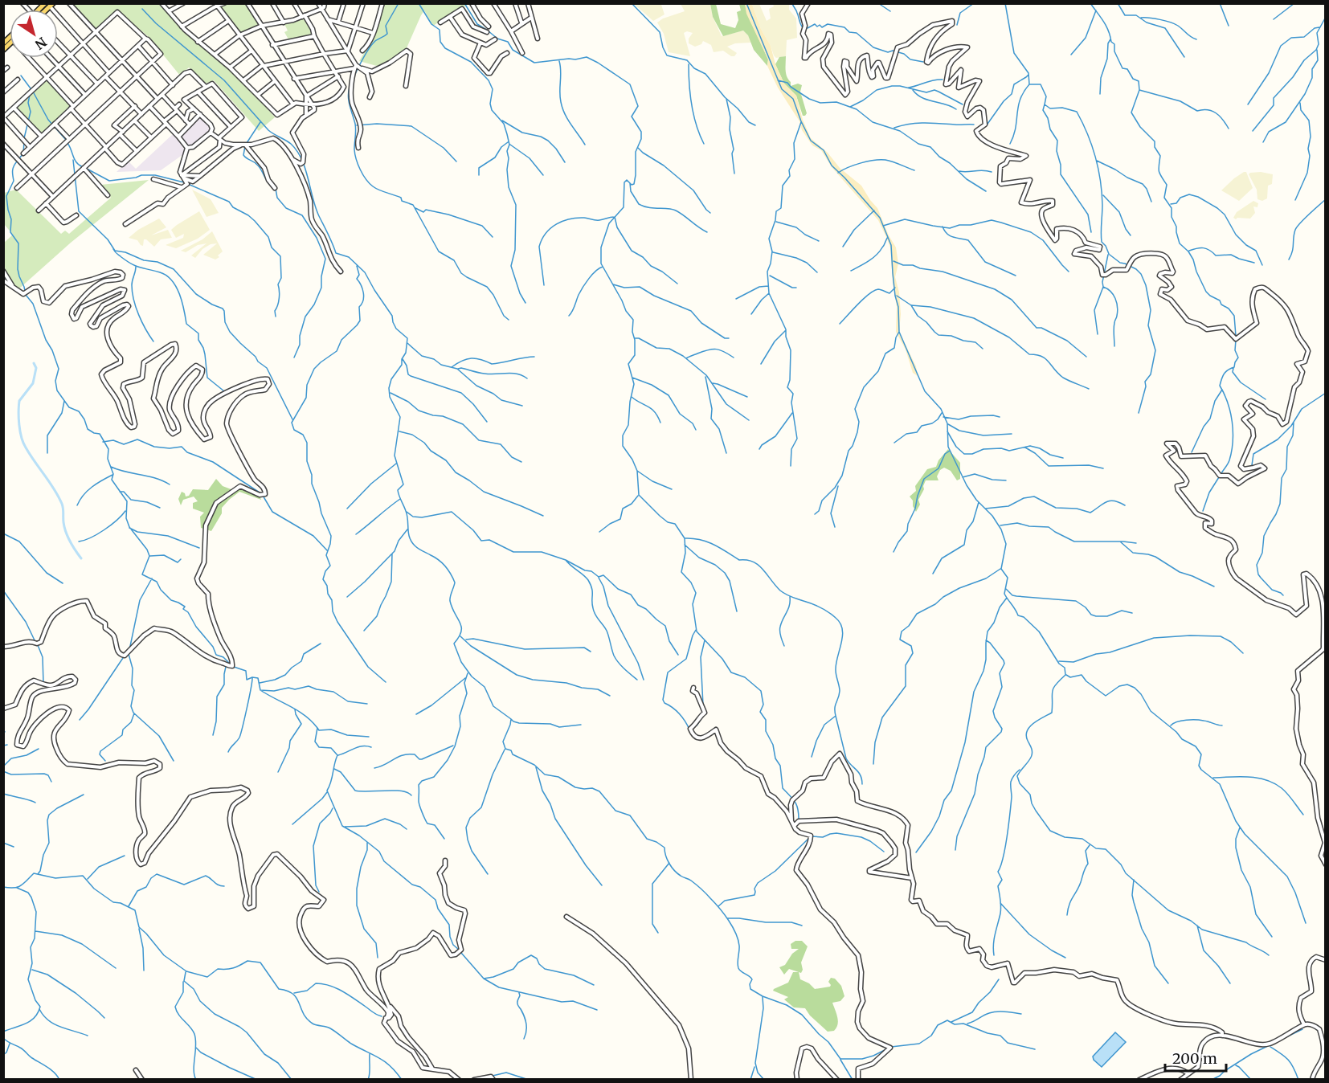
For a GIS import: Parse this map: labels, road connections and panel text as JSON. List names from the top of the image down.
{
  "scale_bar": "200 m",
  "north": "bottom right"
}
